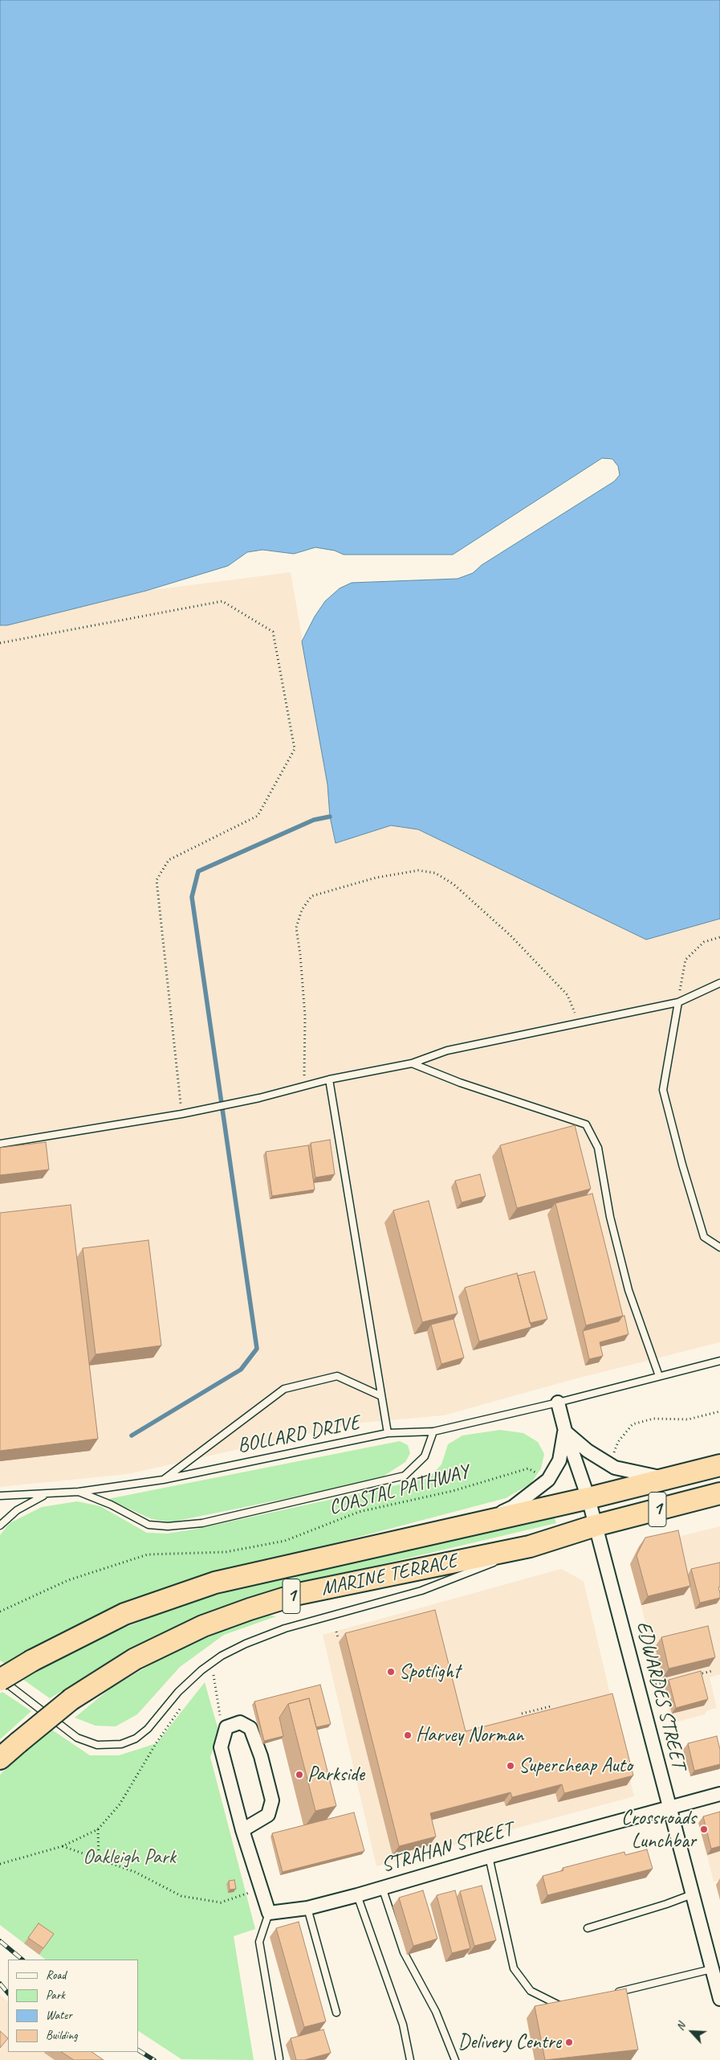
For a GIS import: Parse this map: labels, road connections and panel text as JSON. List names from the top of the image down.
{
  "streets": {
    "highway": ["1", "MARINE TERRACE"],
    "street": ["EDWARDES STREET", "STRAHAN STREET"],
    "lane": ["BOLLARD DRIVE"],
    "path": ["COASTAL PATHWAY"]
  },
  "crossings": [
    ["BOLLARD DRIVE", "EDWARDES STREET"],
    ["MARINE TERRACE", "EDWARDES STREET"],
    ["EDWARDES STREET", "STRAHAN STREET"]
  ],
  "parks": ["Oakleigh Park"],
  "places": [
    "Spotlight",
    "Harvey Norman",
    "Supercheap Auto",
    "Parkside",
    "Crossroads Lunchbar",
    "Delivery Centre"
  ],
  "legend": [
    "Road",
    "Park",
    "Water",
    "Building"
  ],
  "north": "top left"
}
